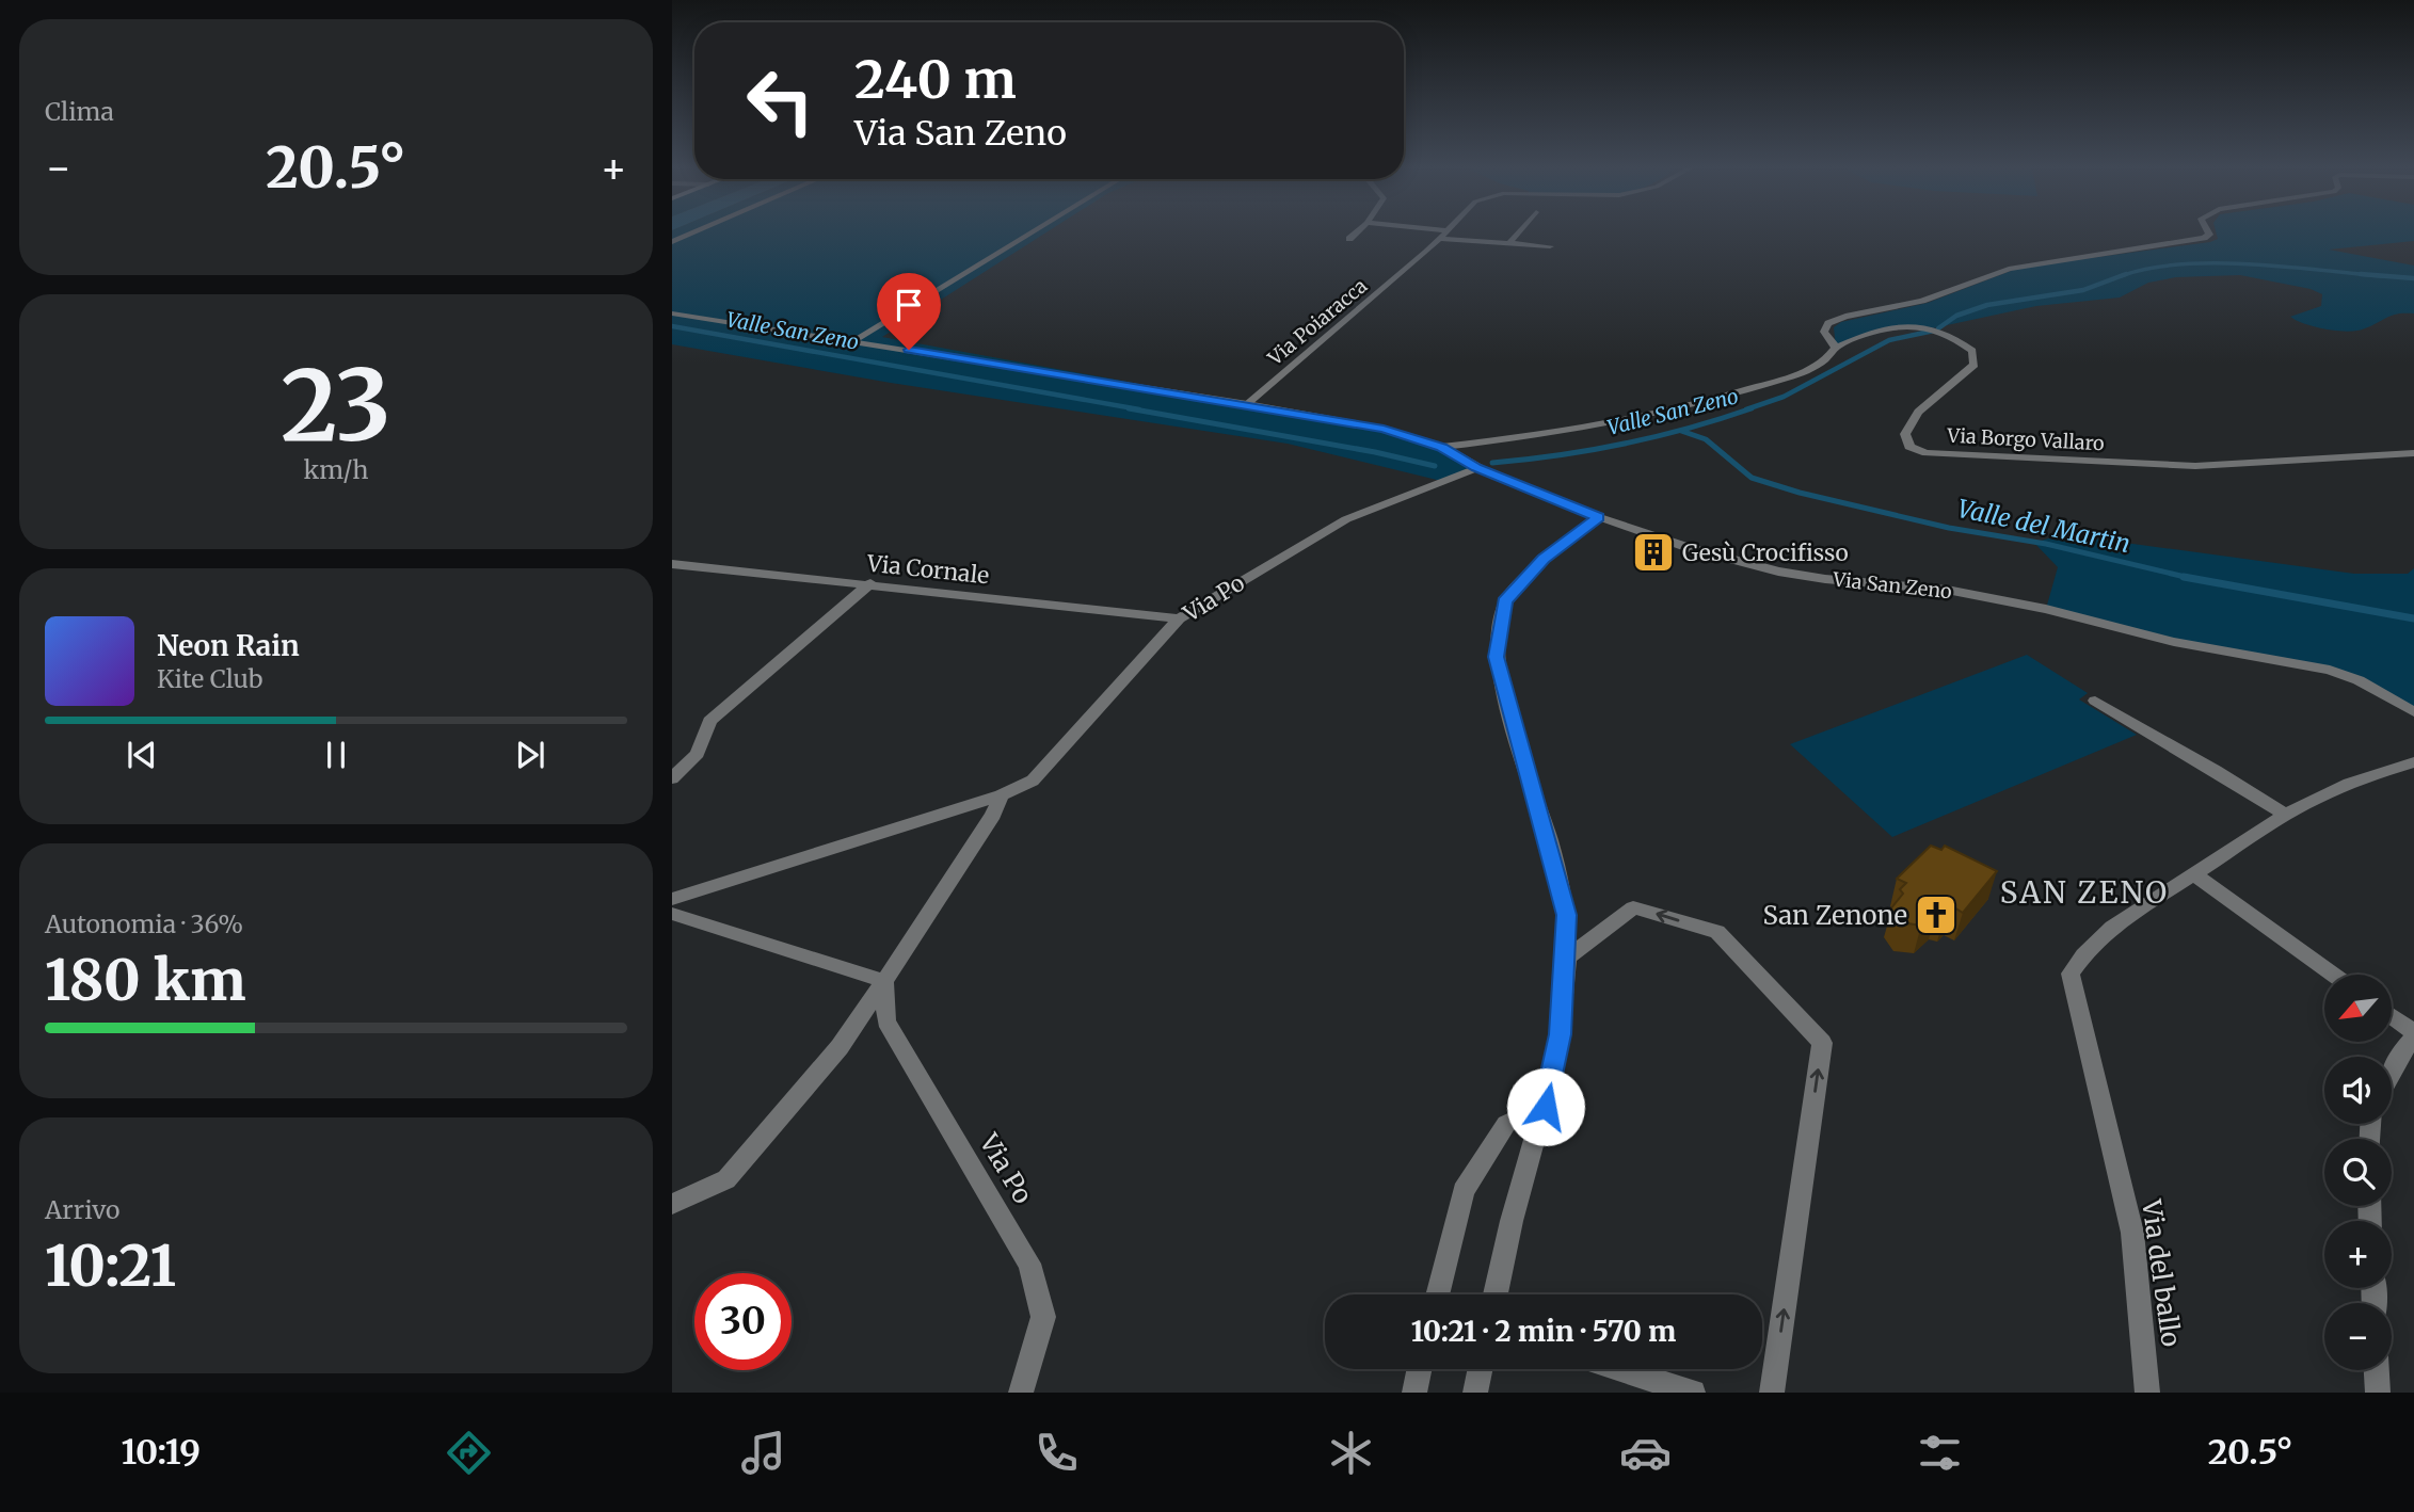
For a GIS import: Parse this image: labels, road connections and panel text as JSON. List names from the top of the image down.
{
  "streets": {
    "street": [
      "Via Poiaracca",
      "Via Borgo Vallaro",
      "Via Cornale",
      "Via San Zeno",
      "Via Po",
      "Via del ballo"
    ]
  },
  "crossings": [
    ["Via Poiaracca", "Via San Zeno"],
    ["Via Cornale", "Via Po"],
    ["Via San Zeno", "Via Po"]
  ],
  "districts": ["SAN ZENO"],
  "water": ["Valle San Zeno", "Valle del Martin"],
  "places": {
    "building": ["Gesù Crocifisso"],
    "church": ["San Zenone"]
  },
  "north": "bottom left",
  "page": {
    "tile": [
      "Clima",
      ["23", "km/h"],
      ["Autonomia · 36%", "180 km"],
      ["Arrivo", "10:21"]
    ],
    "turn": ["240 m", "Via San Zeno"],
    "heat": ["−", "20.5°", "+"],
    "song": ["Neon Rain", "Kite Club"],
    "map_buttons": ["+", "−"],
    "limit": "30",
    "trip": "10:21 · 2 min · 570 m",
    "tabs": ["10:19", "20.5°"]
  }
}
